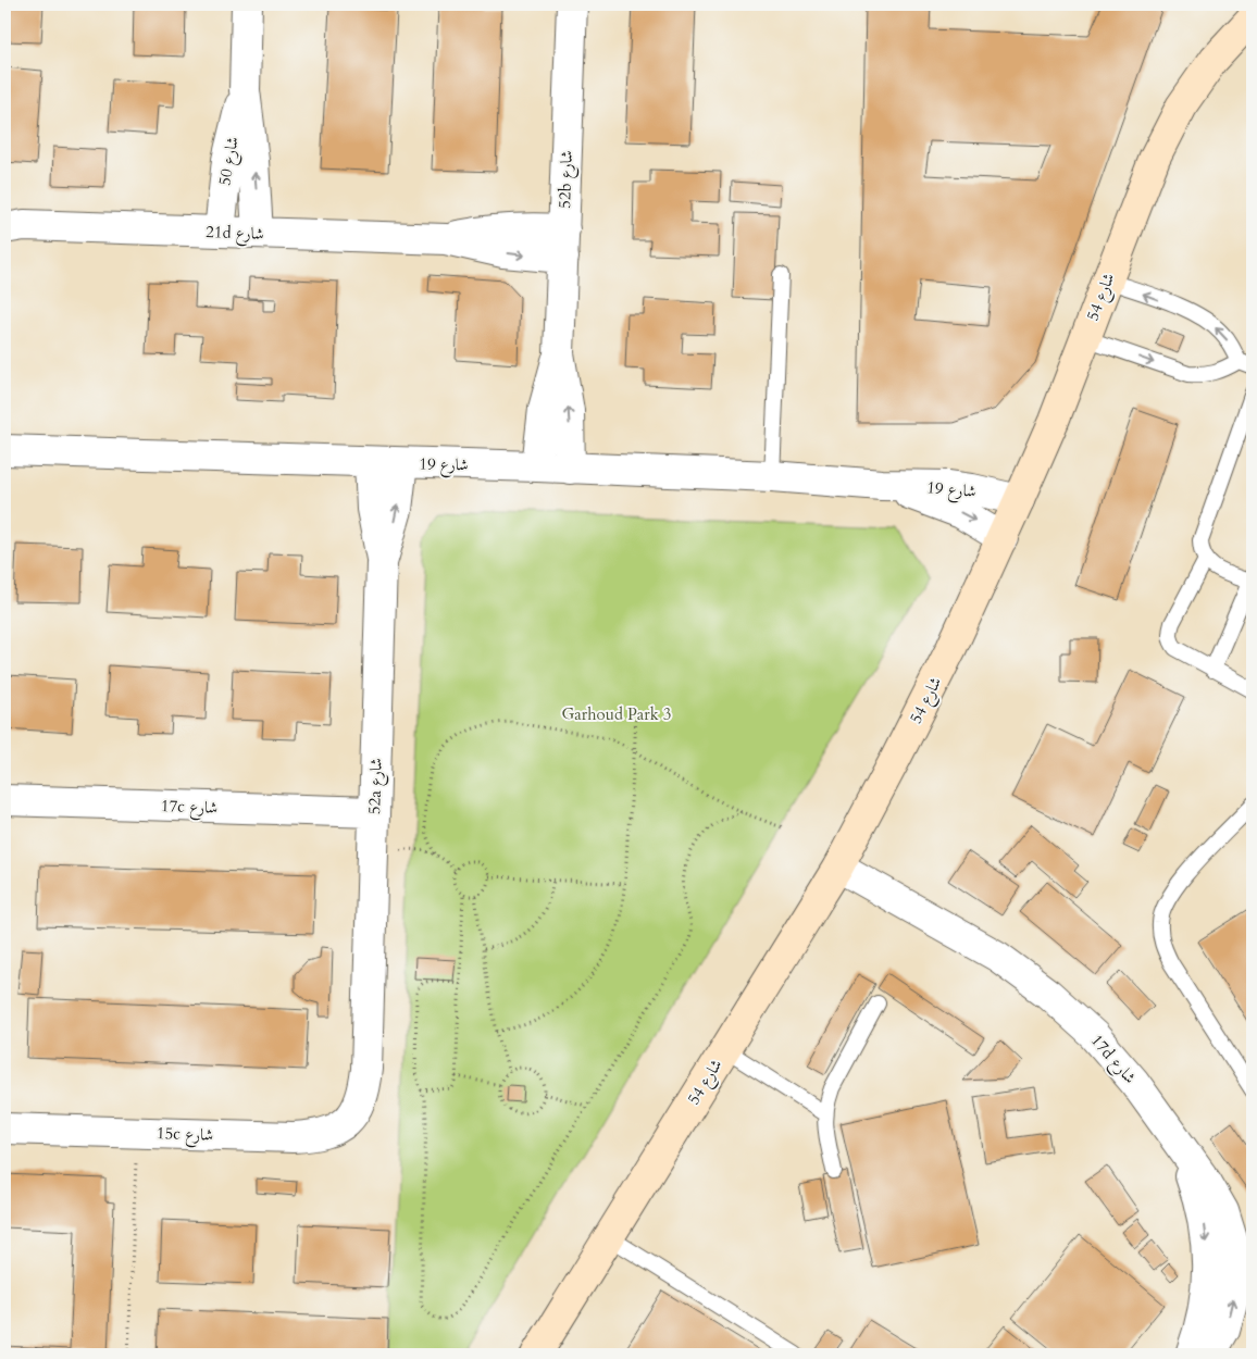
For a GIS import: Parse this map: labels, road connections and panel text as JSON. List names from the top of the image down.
{
  "streets": {
    "street": [
      "شارع 50",
      "52b شارع",
      "21d شارع",
      "شارع 54",
      "شارع 19",
      "52a شارع",
      "17c شارع",
      "17d شارع",
      "15c شارع"
    ]
  },
  "crossings": [
    ["شارع 50", "21d شارع"],
    ["52b شارع", "21d شارع"],
    ["52b شارع", "شارع 19"],
    ["شارع 54", "شارع 19"],
    ["شارع 54", "17d شارع"],
    ["شارع 19", "52a شارع"],
    ["52a شارع", "17c شارع"],
    ["52a شارع", "15c شارع"]
  ],
  "parks": ["Garhoud Park 3"]
}
